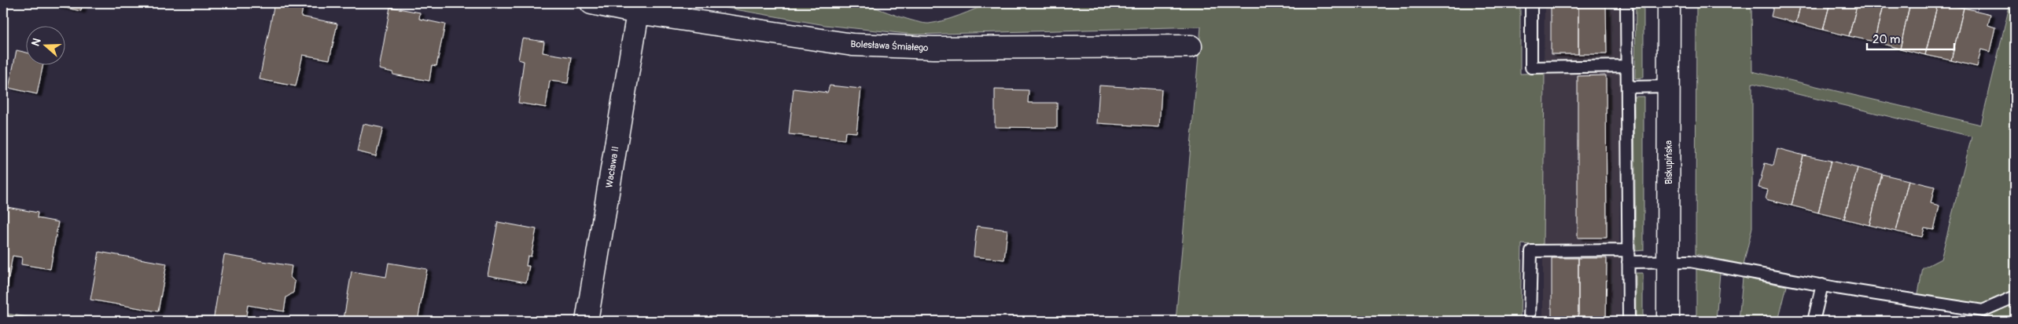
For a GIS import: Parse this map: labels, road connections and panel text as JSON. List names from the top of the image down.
{
  "streets": {
    "street": ["Bolesława Śmiałego", "Biskupińska", "Wacława II"]
  },
  "crossings": [
    ["Bolesława Śmiałego", "Wacława II"]
  ],
  "scale_bar": "20 m",
  "north": "left"
}
